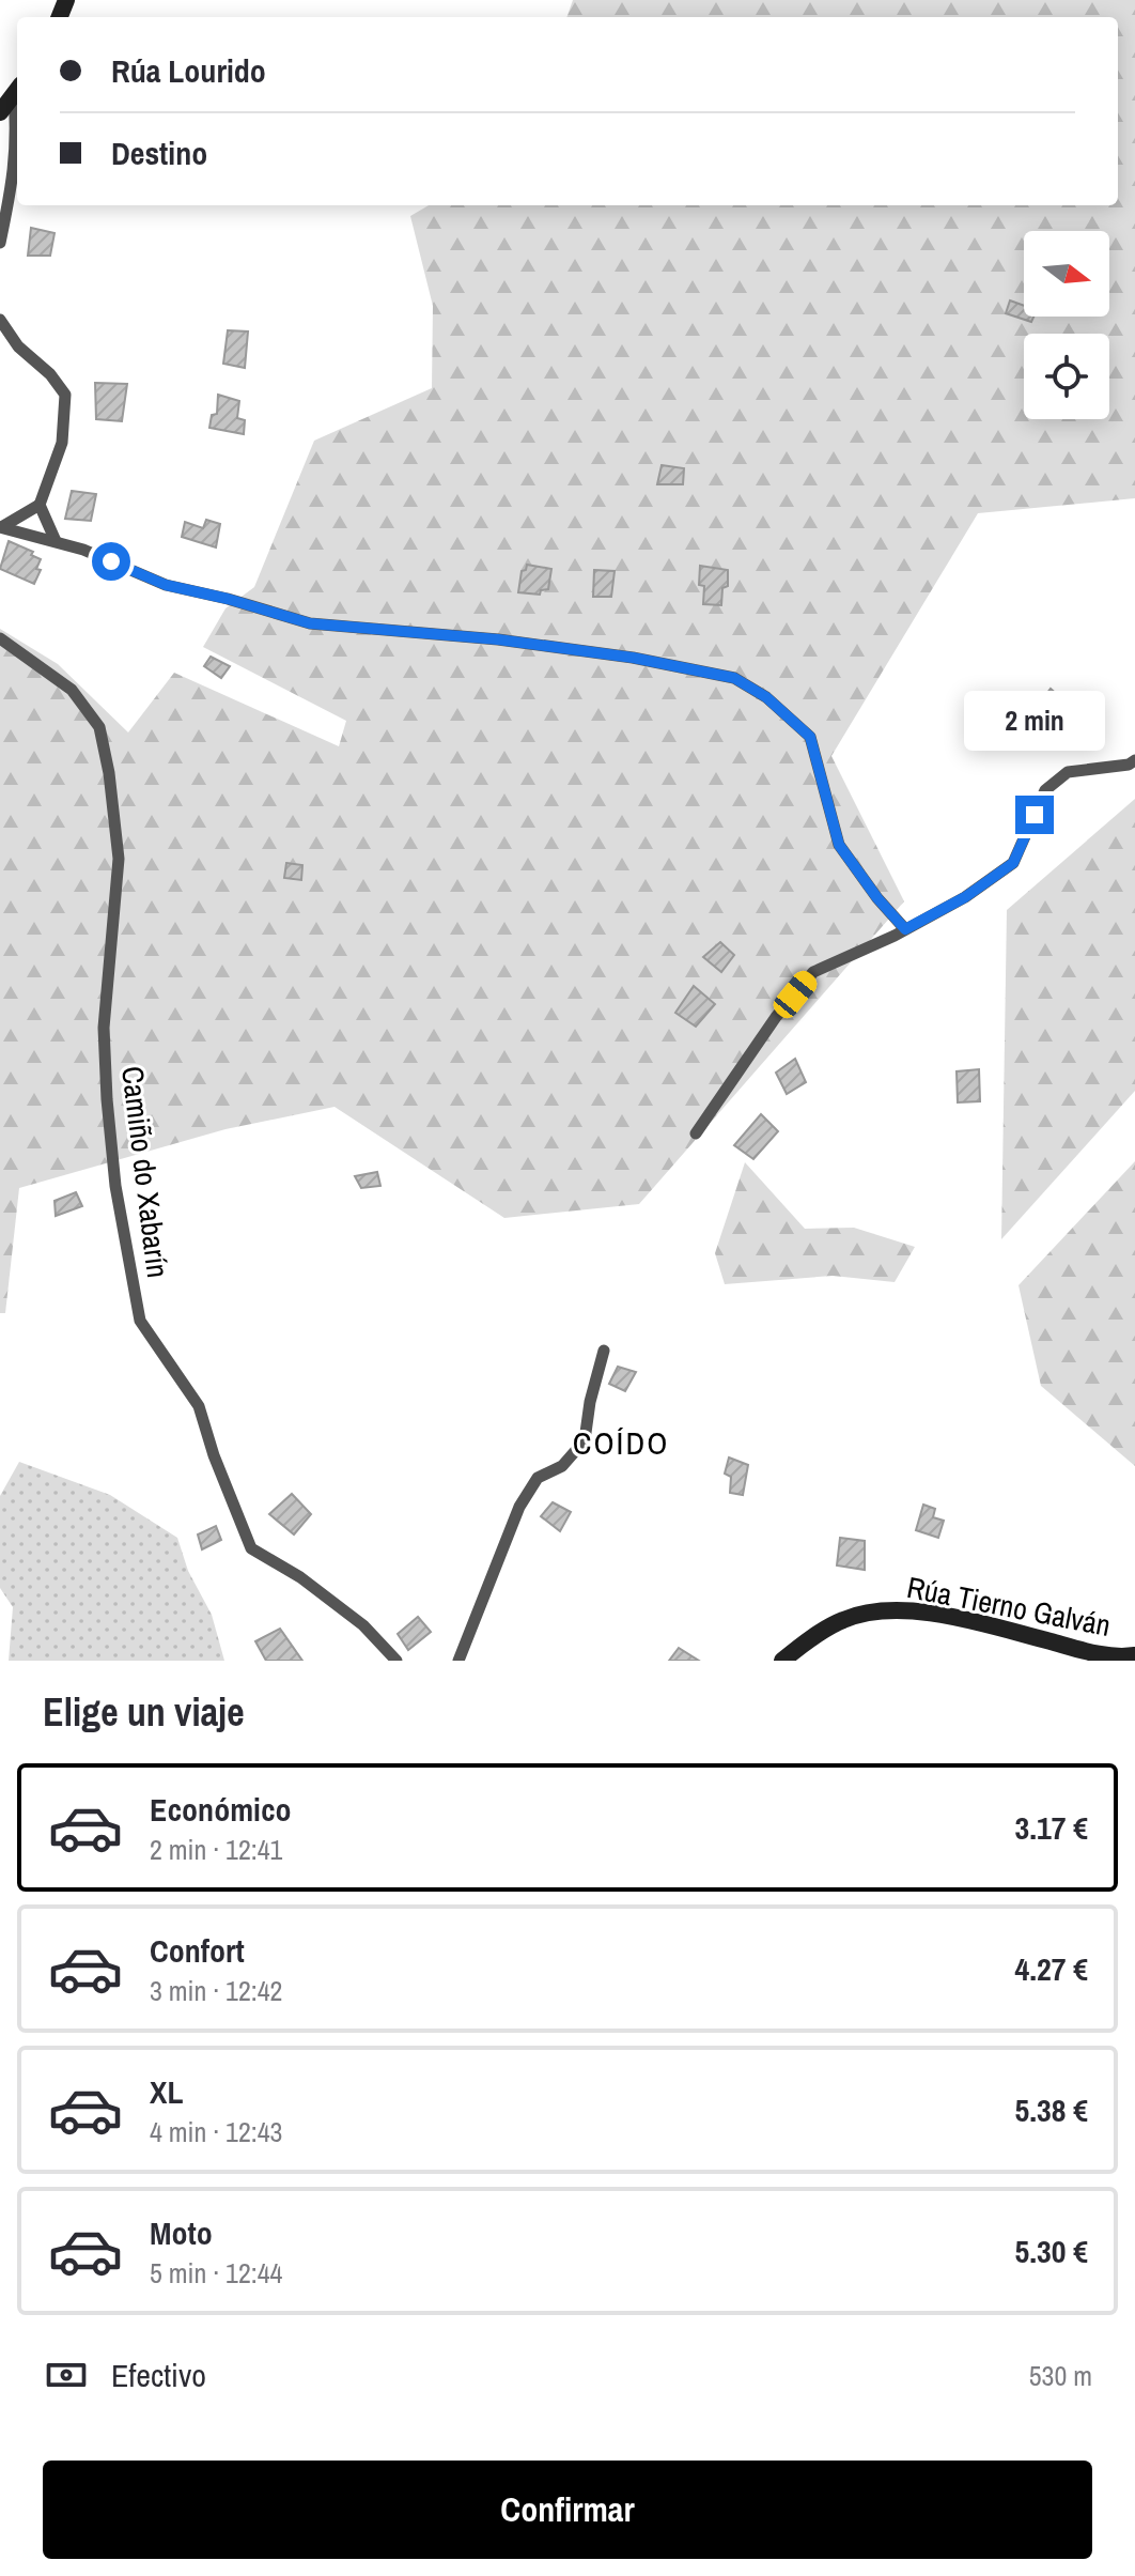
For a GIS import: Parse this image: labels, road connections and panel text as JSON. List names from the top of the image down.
{
  "streets": {
    "street": ["Camiño do Xabarín", "Rúa Tierno Galván"]
  },
  "districts": ["COÍDO"],
  "north": "right",
  "page": {
    "banner": ["Rúa Lourido", "Destino"],
    "bubble": "2 min",
    "heading": "Elige un viaje",
    "list": [
      {
        "name": "Económico",
        "note": "2 min · 12:41",
        "value": "3.17 €"
      },
      {
        "name": "Confort",
        "note": "3 min · 12:42",
        "value": "4.27 €"
      },
      {
        "name": "XL",
        "note": "4 min · 12:43",
        "value": "5.38 €"
      },
      {
        "name": "Moto",
        "note": "5 min · 12:44",
        "value": "5.30 €"
      }
    ],
    "pay": ["Efectivo", "530 m"],
    "buttons": "Confirmar"
  }
}
